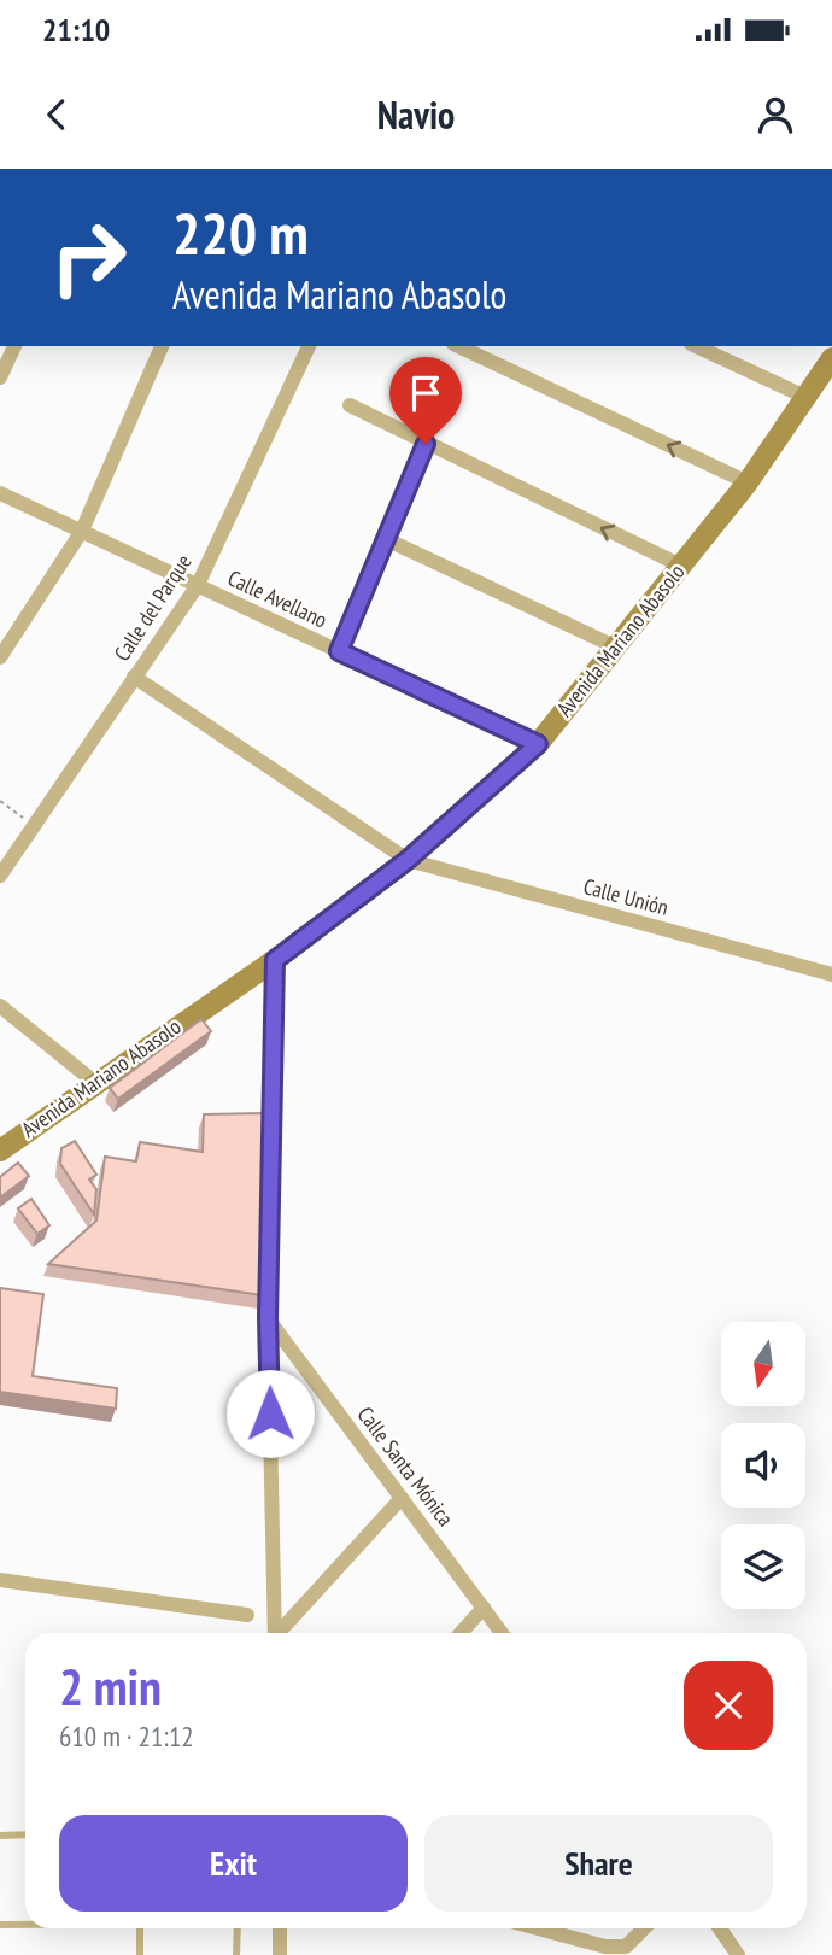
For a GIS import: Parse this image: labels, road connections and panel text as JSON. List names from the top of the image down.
{
  "streets": {
    "street": [
      "Calle Avellano",
      "Calle del Parque",
      "Avenida Mariano Abasolo",
      "Calle Unión",
      "Calle Santa Mónica"
    ]
  },
  "crossings": [
    ["Calle Avellano", "Calle del Parque"],
    ["Calle Avellano", "Avenida Mariano Abasolo"],
    ["Calle del Parque", "Calle Unión"],
    ["Avenida Mariano Abasolo", "Calle Unión"]
  ],
  "north": "bottom",
  "page": {
    "status": "21:10",
    "header": "Navio",
    "turn": ["220 m", "Avenida Mariano Abasolo"],
    "heading": ["2 min", "610 m · 21:12"],
    "buttons": ["Exit", "Share"]
  }
}
